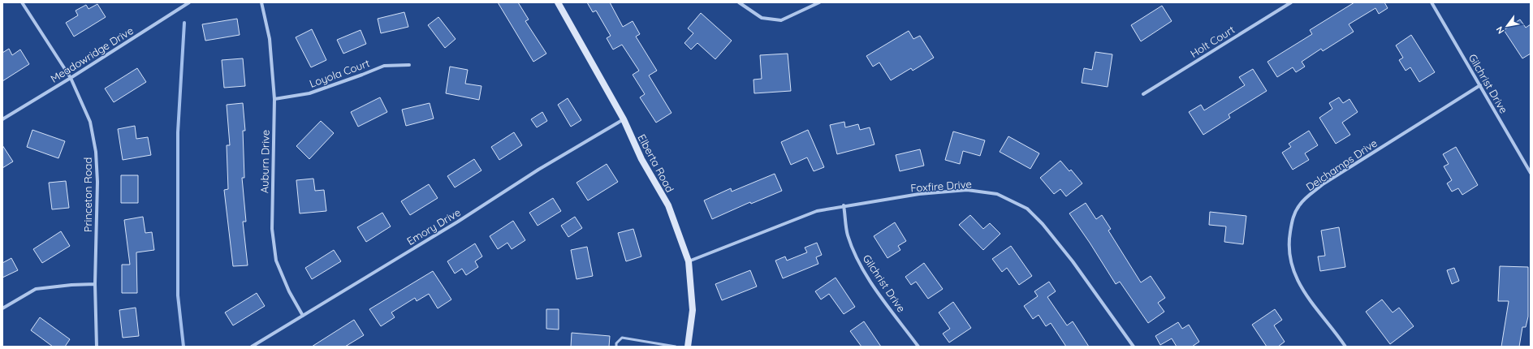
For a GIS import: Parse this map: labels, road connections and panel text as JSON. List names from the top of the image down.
{
  "streets": {
    "street": [
      "Holt Court",
      "Meadowridge Drive",
      "Loyola Court",
      "Gilchrist Drive",
      "Auburn Drive",
      "Elberta Road",
      "Delchamps Drive",
      "Foxfire Drive",
      "Princeton Road",
      "Emory Drive"
    ]
  },
  "crossings": [
    ["Meadowridge Drive", "Princeton Road"],
    ["Loyola Court", "Auburn Drive"],
    ["Gilchrist Drive", "Delchamps Drive"],
    ["Gilchrist Drive", "Foxfire Drive"],
    ["Auburn Drive", "Emory Drive"],
    ["Elberta Road", "Foxfire Drive"],
    ["Elberta Road", "Emory Drive"]
  ],
  "north": "bottom left"
}
